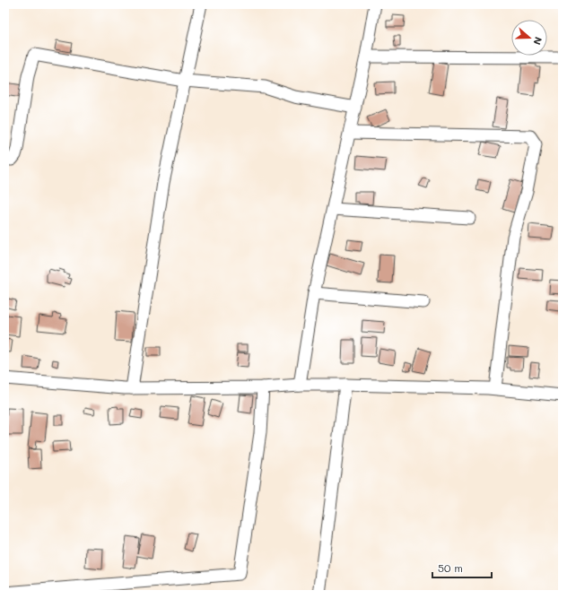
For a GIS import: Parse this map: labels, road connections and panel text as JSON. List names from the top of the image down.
{
  "scale_bar": "50 m",
  "north": "right"
}
